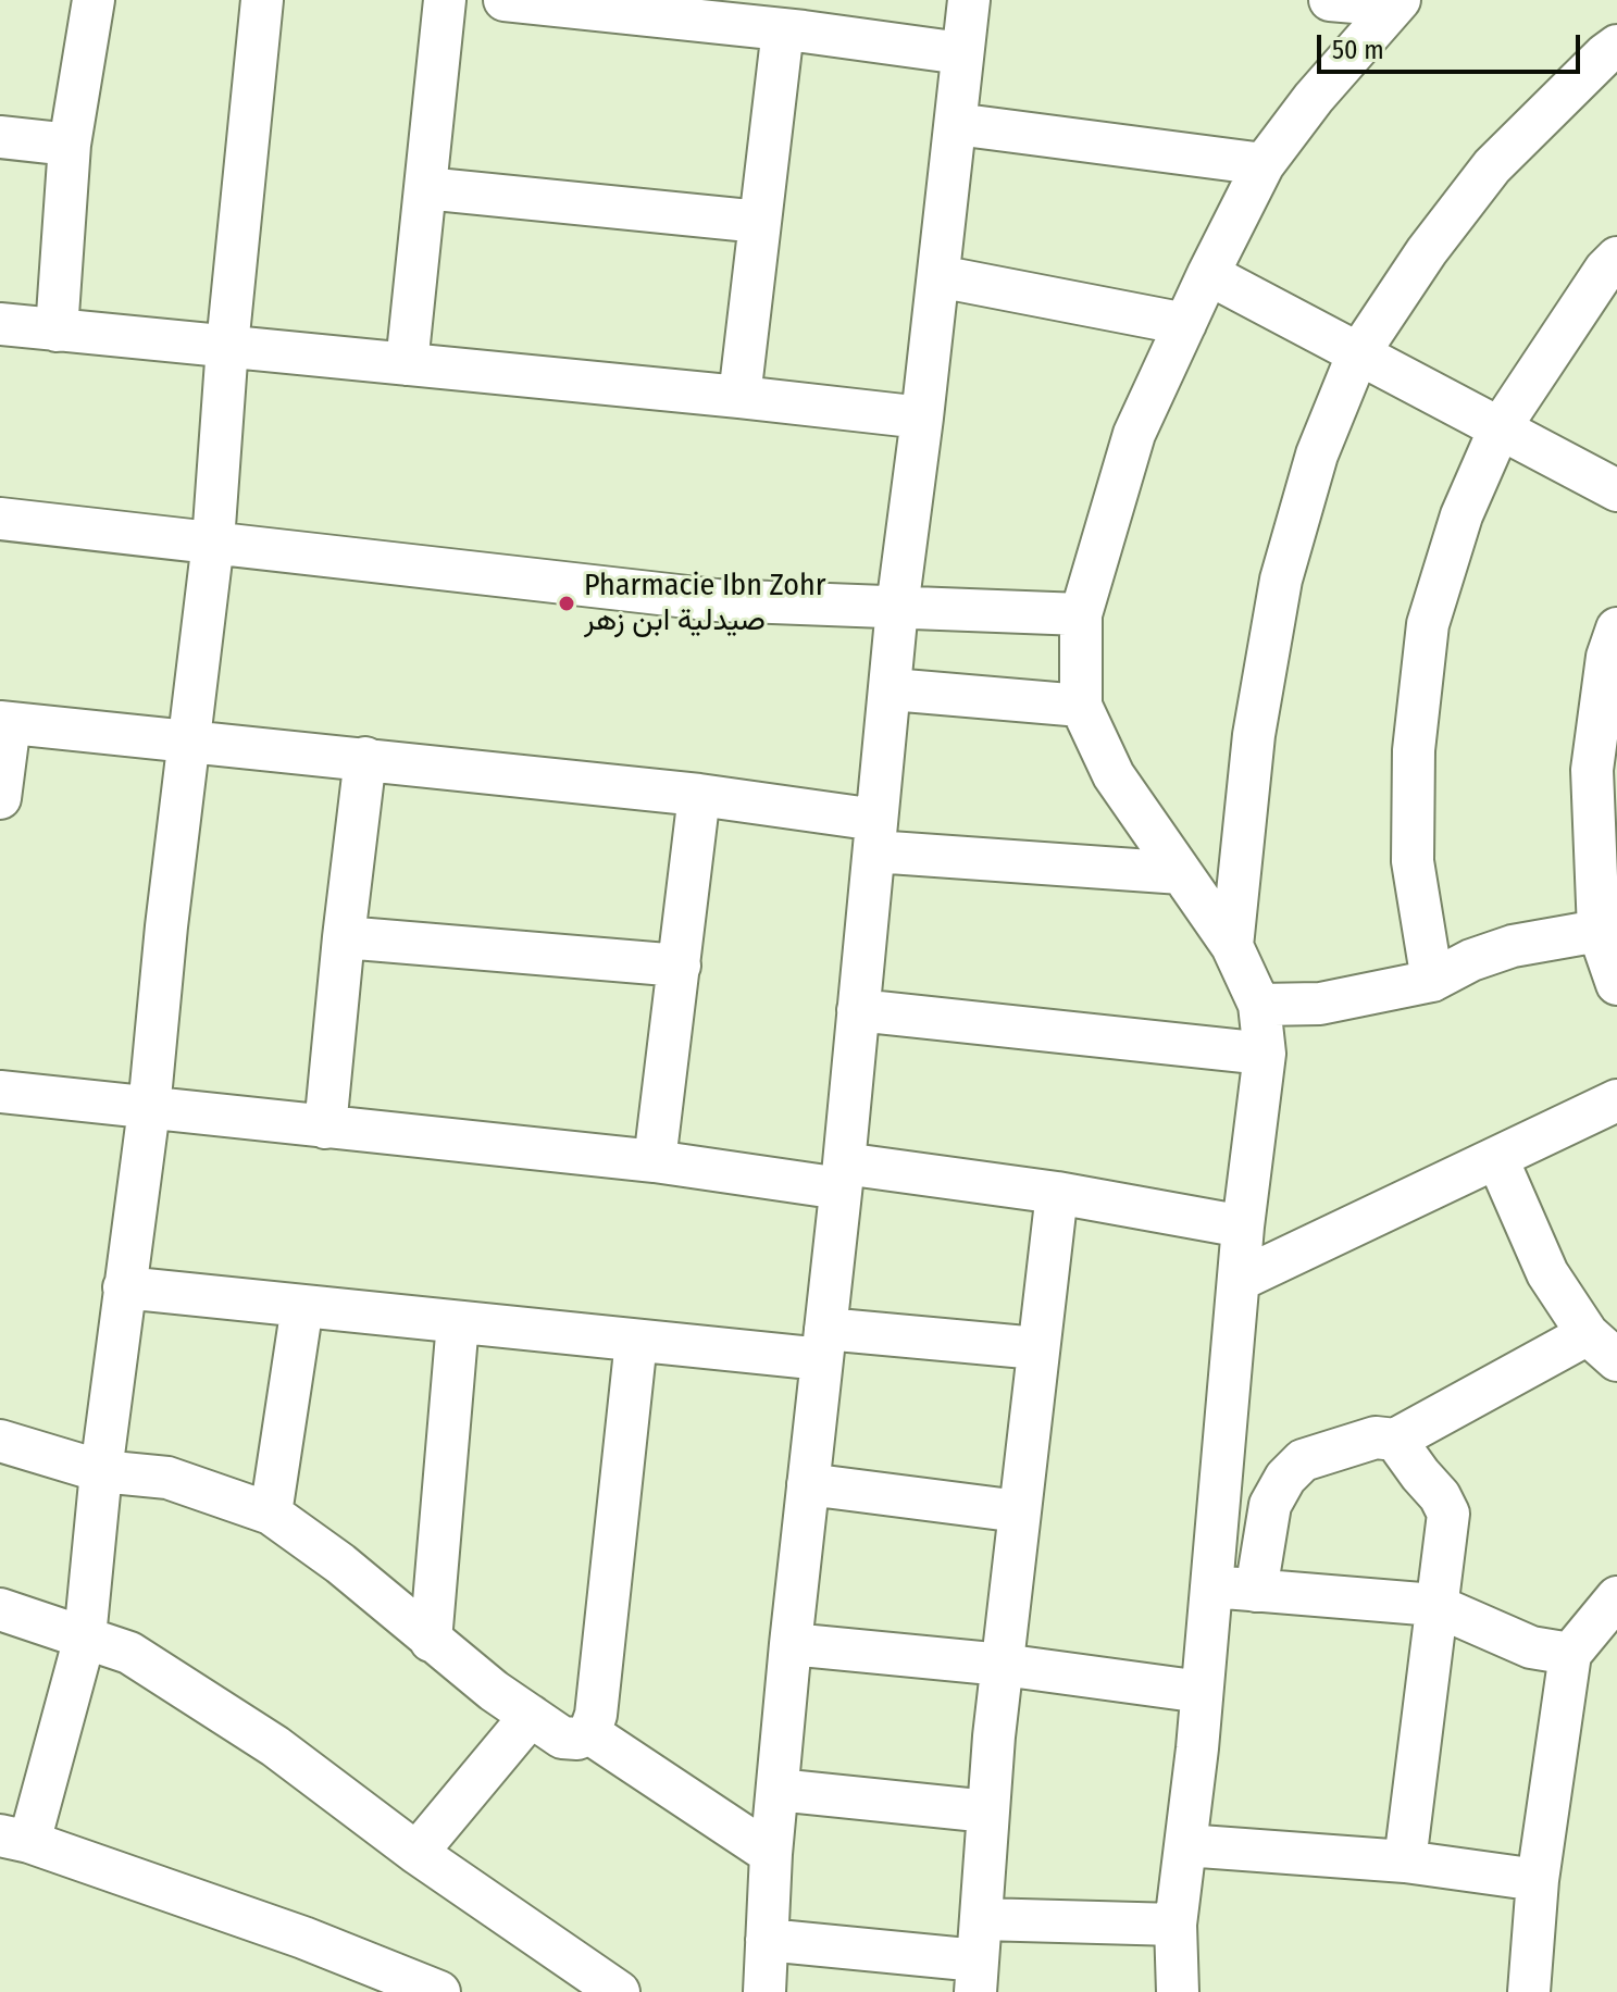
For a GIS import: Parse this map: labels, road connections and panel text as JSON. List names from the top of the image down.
{
  "places": ["Pharmacie Ibn Zohr صيدلية ابن زهر"],
  "scale_bar": "50 m"
}
